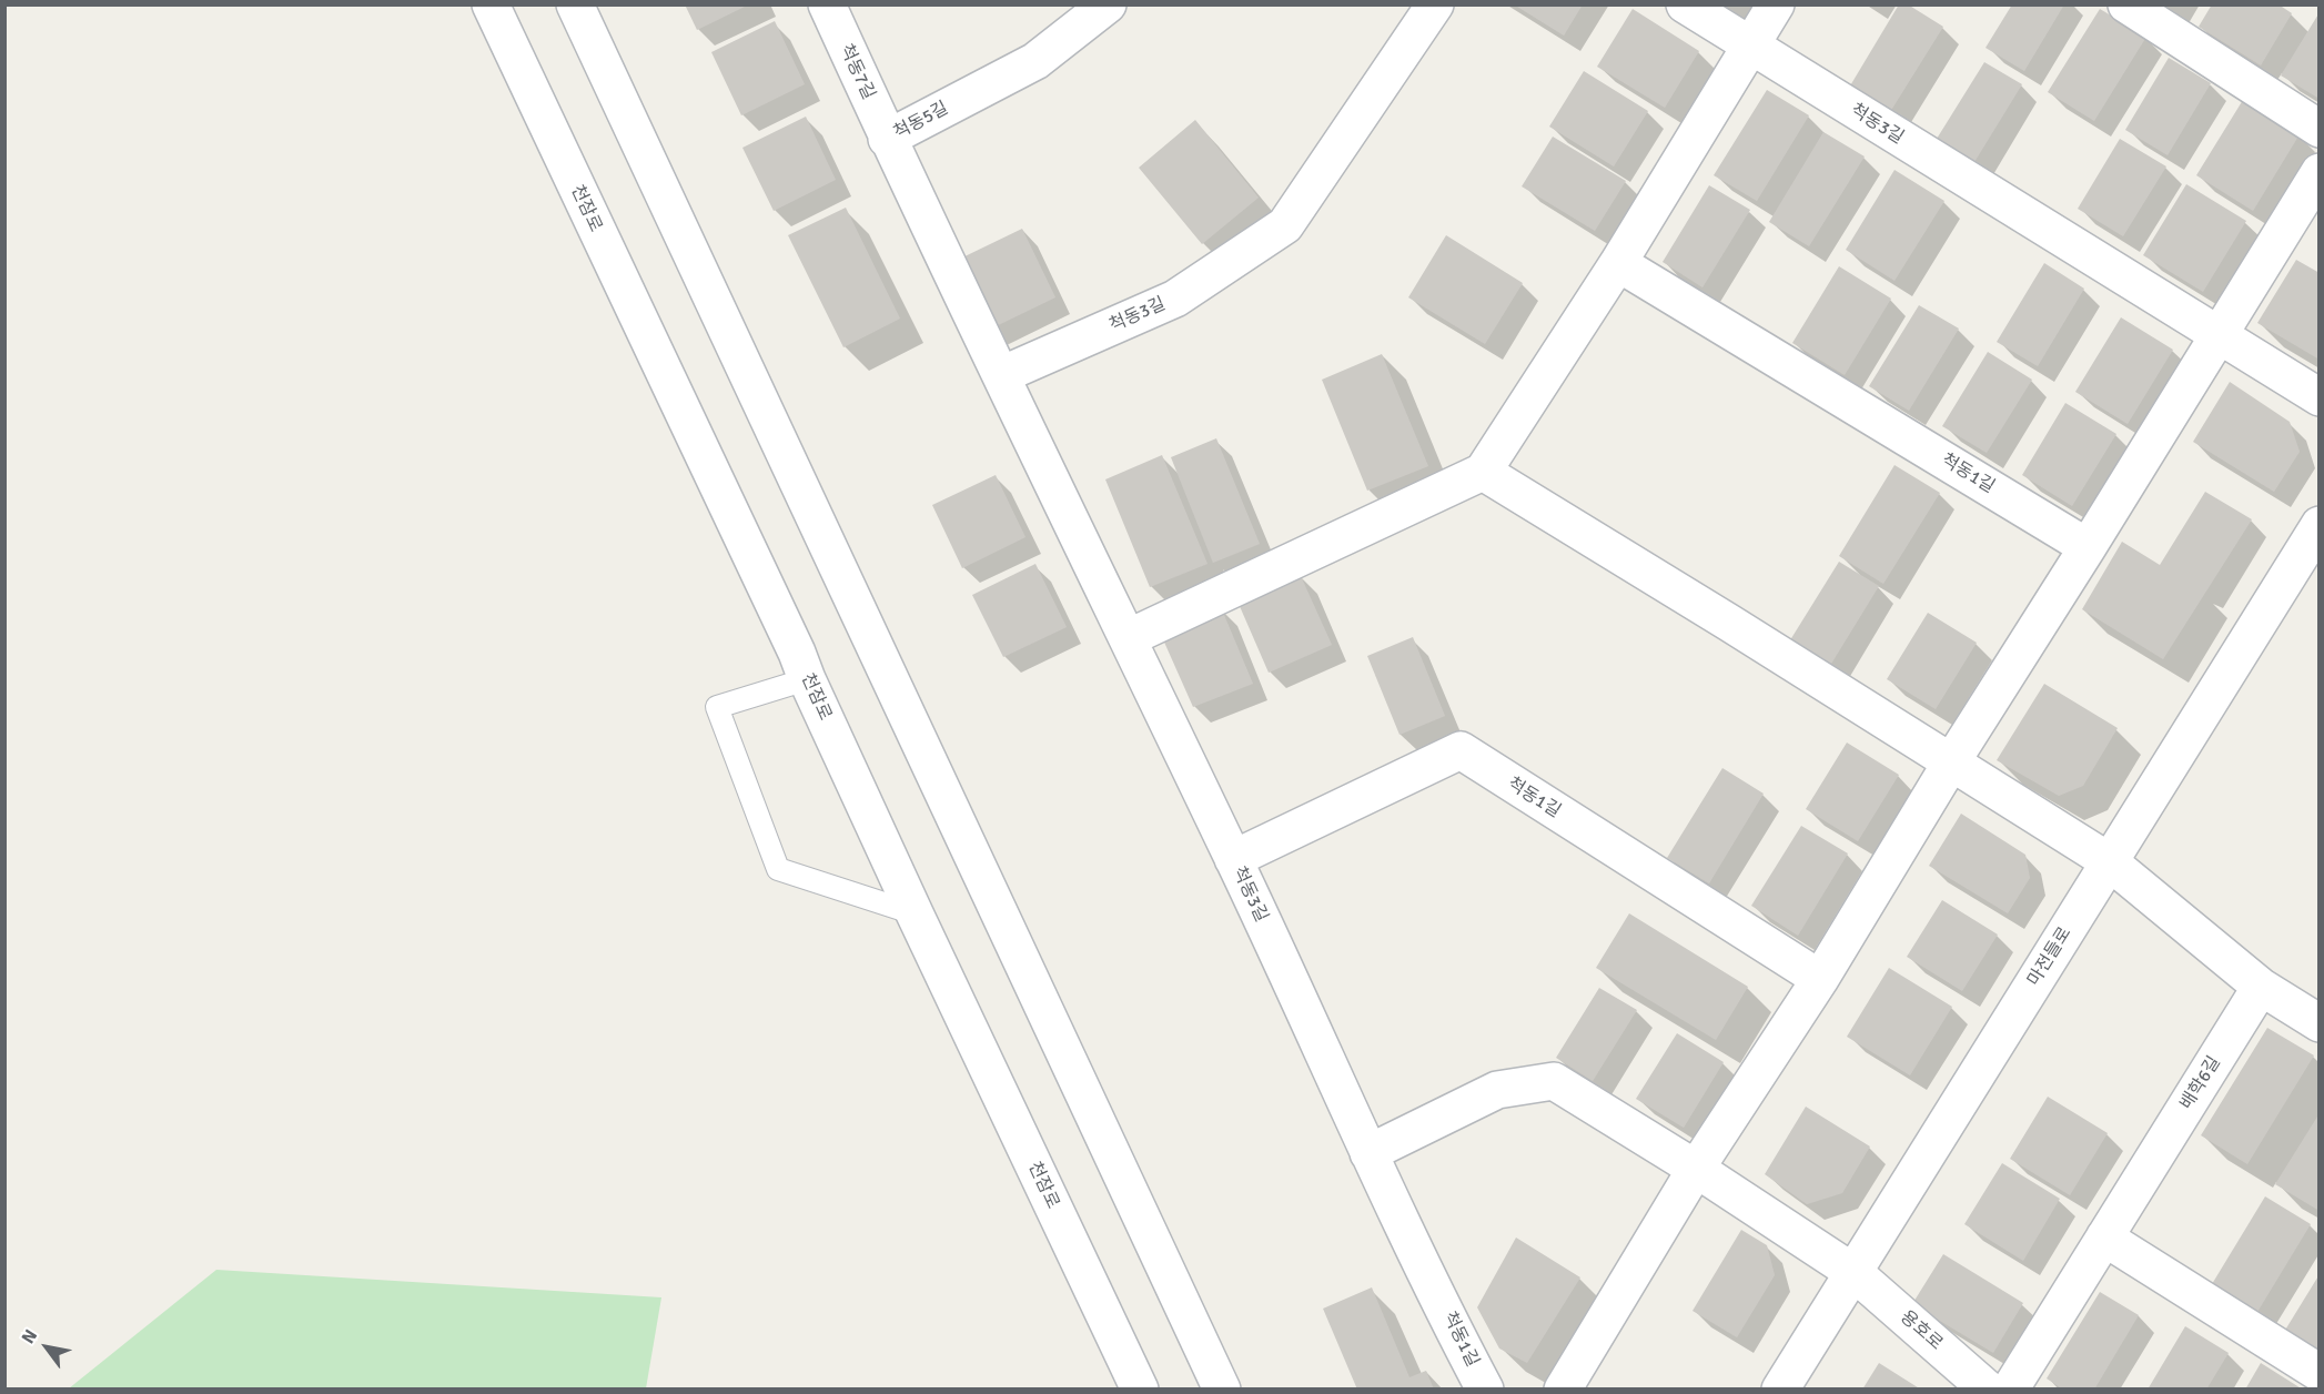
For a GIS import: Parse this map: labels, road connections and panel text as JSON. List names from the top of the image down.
{
  "streets": {
    "street": [
      "척동7길",
      "척동5길",
      "척동3길",
      "천잠로",
      "척동1길",
      "마전들로",
      "배학6길",
      "용호로"
    ]
  },
  "crossings": [
    ["척동7길", "척동5길"],
    ["척동5길", "척동3길"],
    ["척동3길", "척동1길"],
    ["마전들로", "용호로"]
  ],
  "north": "top left"
}
